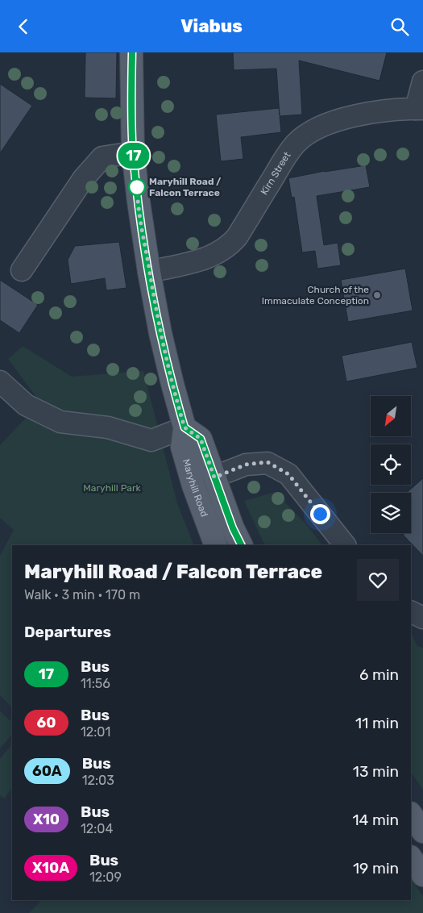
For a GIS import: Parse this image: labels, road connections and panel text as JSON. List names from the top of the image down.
{
  "streets": {
    "main road": ["Maryhill Road"],
    "street": ["Kirn Street"]
  },
  "crossings": [
    ["Kirn Street", "Maryhill Road"]
  ],
  "parks": ["Maryhill Park"],
  "places": ["Maryhill Road / Falcon Terrace", "Church of the Immaculate Conception"],
  "lines": ["bus line 17"],
  "north": "bottom left",
  "page": {
    "header": "Viabus",
    "on_map": "17",
    "heading": [
      ["Maryhill Road / Falcon Terrace", "Walk · 3 min · 170 m"],
      "Departures"
    ],
    "list": [
      {
        "mark": "17",
        "name": "Bus",
        "note": "11:56",
        "value": "6 min"
      },
      {
        "mark": "60",
        "name": "Bus",
        "note": "12:01",
        "value": "11 min"
      },
      {
        "mark": "60A",
        "name": "Bus",
        "note": "12:03",
        "value": "13 min"
      },
      {
        "mark": "X10",
        "name": "Bus",
        "note": "12:04",
        "value": "14 min"
      },
      {
        "mark": "X10A",
        "name": "Bus",
        "note": "12:09",
        "value": "19 min"
      }
    ]
  }
}
